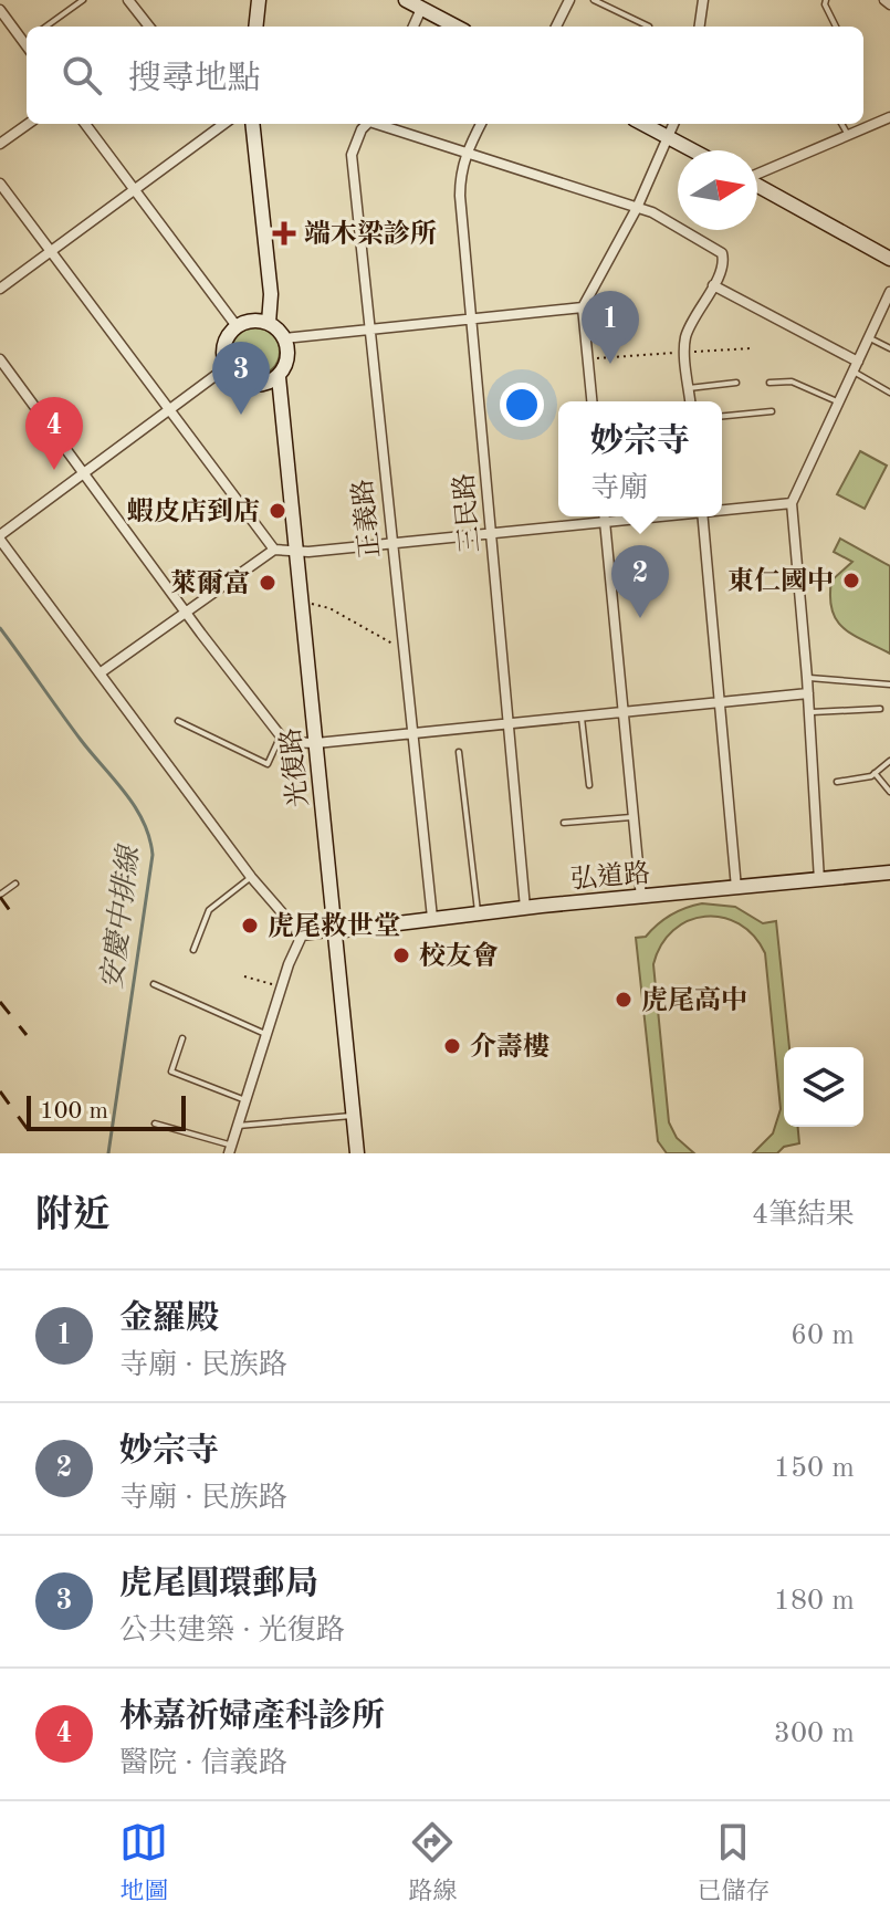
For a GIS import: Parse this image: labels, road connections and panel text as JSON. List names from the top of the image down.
{
  "streets": {
    "street": [
      "三民路",
      "正義路",
      "光復路",
      "弘道路"
    ]
  },
  "crossings": [
    ["三民路", "弘道路"],
    ["正義路", "弘道路"],
    ["光復路", "弘道路"]
  ],
  "water": ["安慶中排線"],
  "places": {
    "health": ["端木梁診所"],
    "other": [
      "蝦皮店到店",
      "東仁國中",
      "萊爾富",
      "虎尾救世堂",
      "校友會",
      "虎尾高中",
      "介壽樓"
    ]
  },
  "scale_bar": "100 m",
  "north": "right",
  "page": {
    "search": "搜尋地點",
    "pins": [
      "1",
      "3",
      "4",
      "2"
    ],
    "popup": ["妙宗寺", "寺廟"],
    "scale": "100 m",
    "heading": ["附近", "4筆結果"],
    "list": [
      {
        "mark": "1",
        "name": "金羅殿",
        "note": "寺廟 · 民族路",
        "value": "60 m"
      },
      {
        "mark": "2",
        "name": "妙宗寺",
        "note": "寺廟 · 民族路",
        "value": "150 m"
      },
      {
        "mark": "3",
        "name": "虎尾圓環郵局",
        "note": "公共建築 · 光復路",
        "value": "180 m"
      },
      {
        "mark": "4",
        "name": "林嘉祈婦產科診所",
        "note": "醫院 · 信義路",
        "value": "300 m"
      }
    ],
    "nav": ["地圖", "路線", "已儲存"]
  }
}
